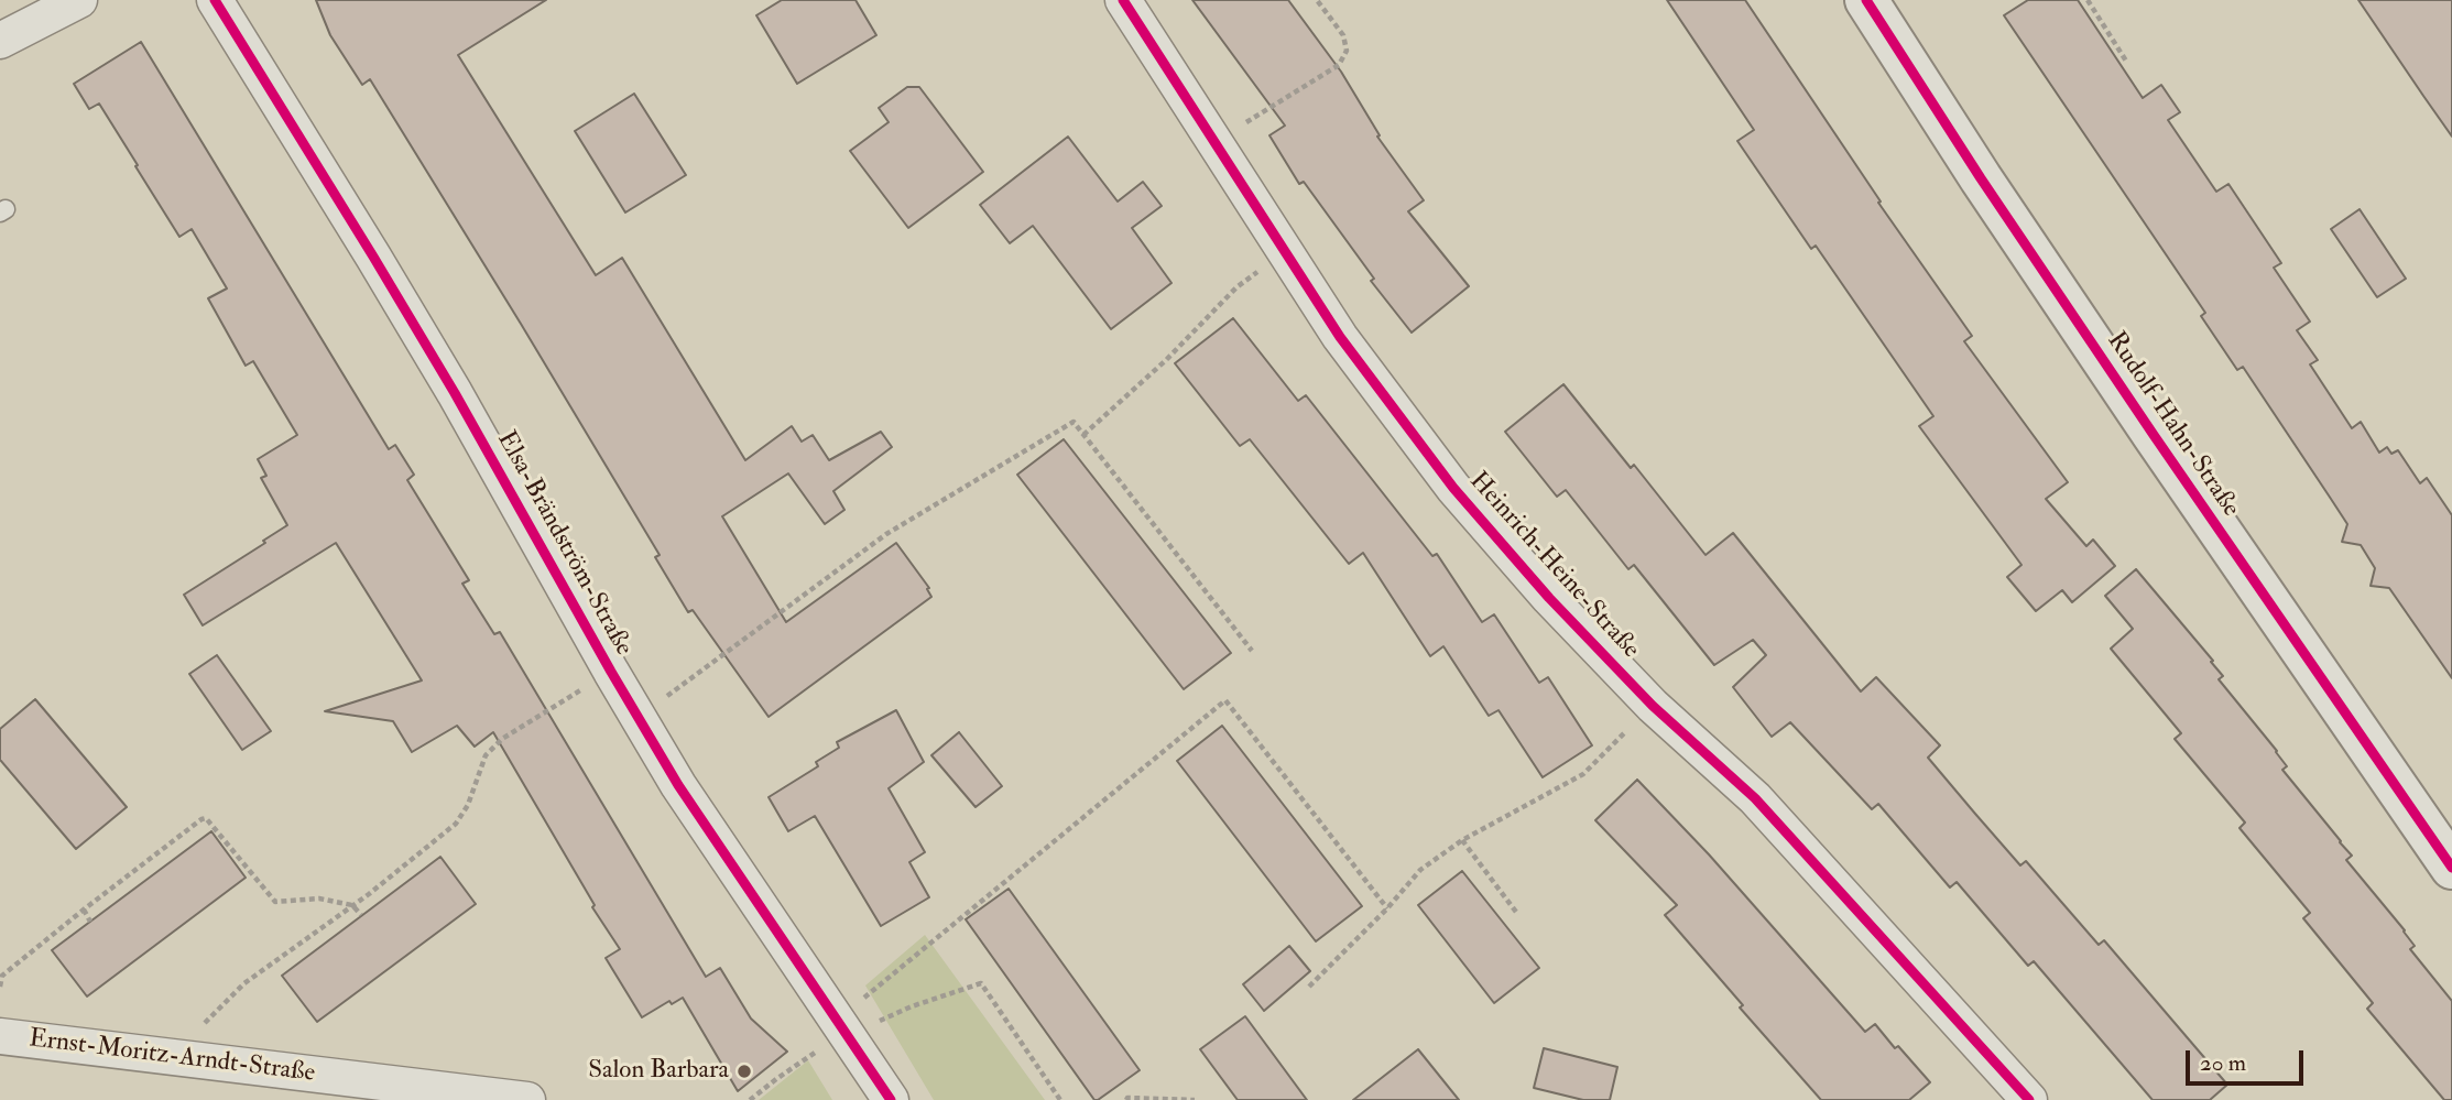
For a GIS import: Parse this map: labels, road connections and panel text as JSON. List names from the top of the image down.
{
  "streets": {
    "street": [
      "Rudolf-Hahn-Straße",
      "Elsa-Brändström-Straße",
      "Heinrich-Heine-Straße",
      "Ernst-Moritz-Arndt-Straße"
    ]
  },
  "places": ["Salon Barbara"],
  "scale_bar": "20 m"
}
